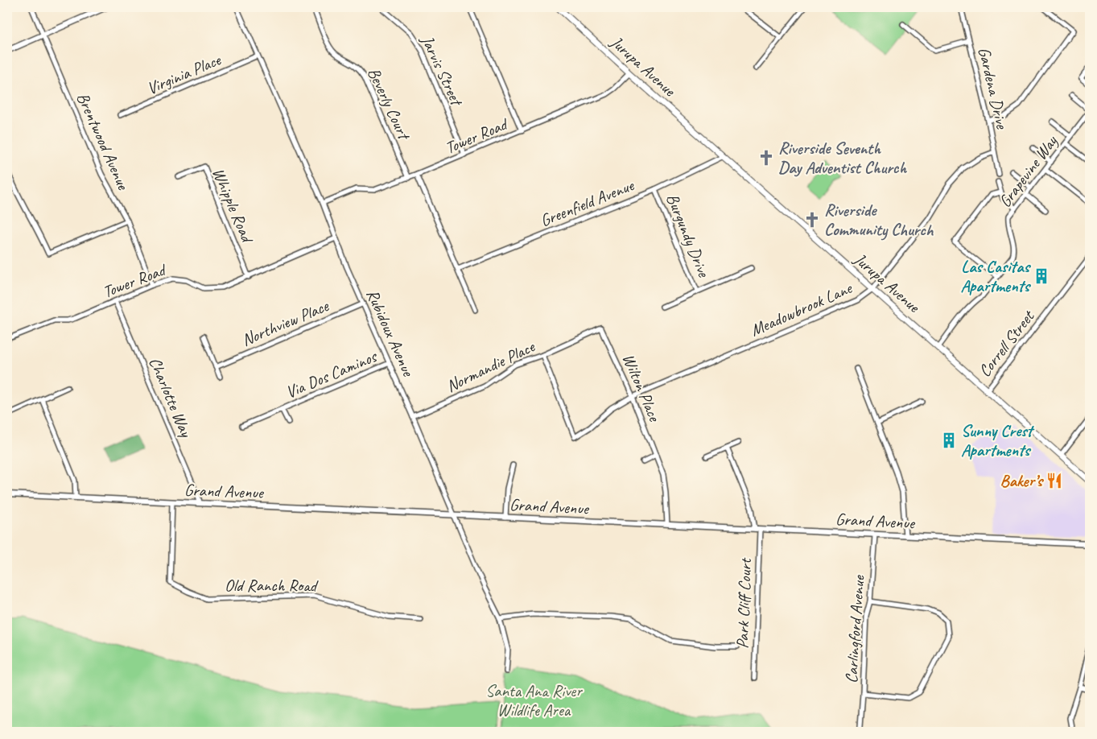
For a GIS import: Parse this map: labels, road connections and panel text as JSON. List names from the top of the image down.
{
  "streets": {
    "main road": ["Jurupa Avenue"],
    "street": [
      "Jarvis Street",
      "Virginia Place",
      "Gardena Drive",
      "Beverly Court",
      "Tower Road",
      "Brentwood Avenue",
      "Grapevine Way",
      "Greenfield Avenue",
      "Whipple Road",
      "Burgundy Drive",
      "Meadowbrook Lane",
      "Northview Place",
      "Rubidoux Avenue",
      "Correll Street",
      "Normandie Place",
      "Via Dos Caminos",
      "Wilton Place",
      "Charlotte Way",
      "Grand Avenue",
      "Old Ranch Road",
      "Park Cliff Court",
      "Carlingford Avenue"
    ]
  },
  "crossings": [
    ["Jurupa Avenue", "Tower Road"],
    ["Jurupa Avenue", "Grapevine Way"],
    ["Jurupa Avenue", "Greenfield Avenue"],
    ["Jurupa Avenue", "Meadowbrook Lane"],
    ["Jurupa Avenue", "Correll Street"],
    ["Jarvis Street", "Tower Road"],
    ["Virginia Place", "Rubidoux Avenue"],
    ["Gardena Drive", "Meadowbrook Lane"],
    ["Beverly Court", "Tower Road"],
    ["Tower Road", "Brentwood Avenue"],
    ["Tower Road", "Whipple Road"],
    ["Tower Road", "Rubidoux Avenue"],
    ["Tower Road", "Charlotte Way"],
    ["Greenfield Avenue", "Burgundy Drive"],
    ["Meadowbrook Lane", "Normandie Place"],
    ["Meadowbrook Lane", "Wilton Place"],
    ["Northview Place", "Rubidoux Avenue"],
    ["Rubidoux Avenue", "Normandie Place"],
    ["Rubidoux Avenue", "Via Dos Caminos"],
    ["Rubidoux Avenue", "Grand Avenue"],
    ["Normandie Place", "Wilton Place"],
    ["Wilton Place", "Grand Avenue"],
    ["Charlotte Way", "Grand Avenue"],
    ["Grand Avenue", "Old Ranch Road"],
    ["Grand Avenue", "Park Cliff Court"],
    ["Grand Avenue", "Carlingford Avenue"]
  ],
  "parks": ["Santa Ana River Wildlife Area"],
  "places": {
    "church": ["Riverside Seventh Day Adventist Church", "Riverside Community Church"],
    "building": ["Las Casitas Apartments", "Sunny Crest Apartments"],
    "restaurant": ["Baker’s"]
  }
}
